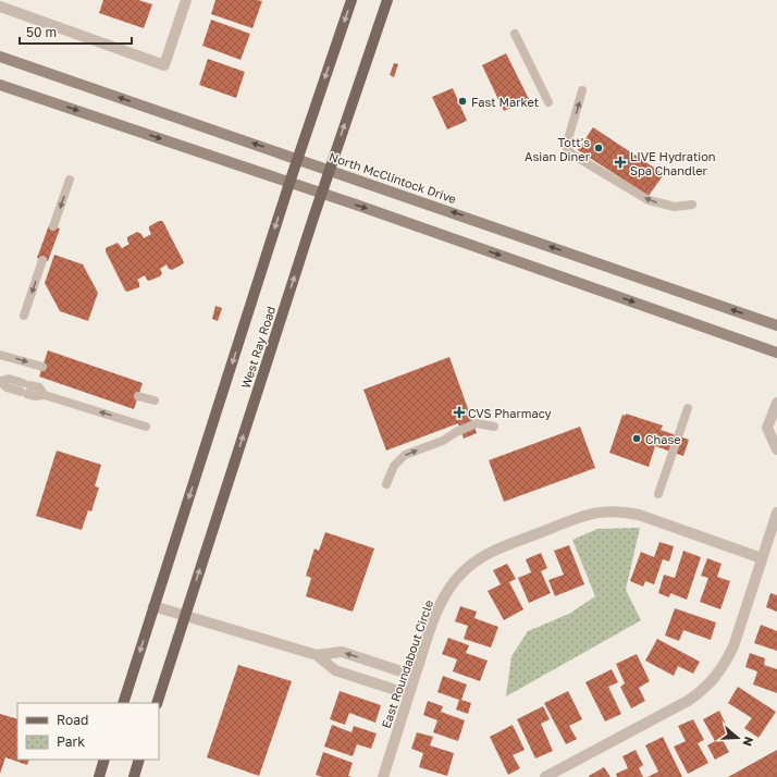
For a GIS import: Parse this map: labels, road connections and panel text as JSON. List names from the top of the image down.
{
  "streets": {
    "main road": ["North McClintock Drive", "West Ray Road"],
    "street": ["East Roundabout Circle"]
  },
  "crossings": [
    ["North McClintock Drive", "West Ray Road"]
  ],
  "places": {
    "other": ["Fast Market", "Tott's Asian Diner", "Chase"],
    "health": ["LIVE Hydration Spa Chandler", "CVS Pharmacy"]
  },
  "legend": ["Road", "Park"],
  "scale_bar": "50 m",
  "north": "right"
}
